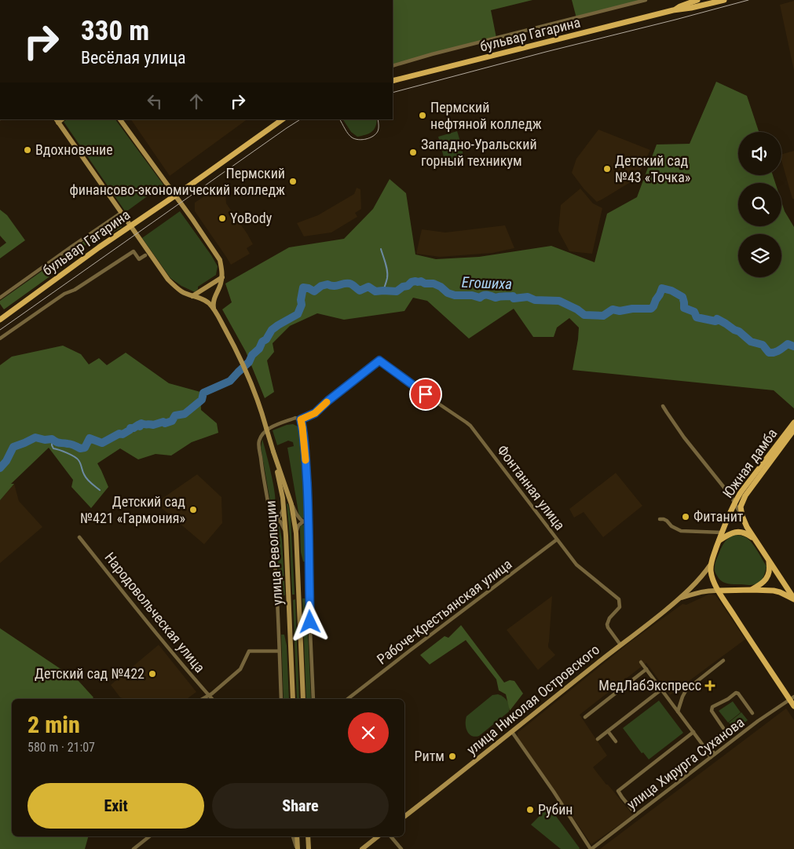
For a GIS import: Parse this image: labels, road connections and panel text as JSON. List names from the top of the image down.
{
  "streets": {
    "main road": [
      "бульвар Гагарина",
      "Южная дамба",
      "улица Революции",
      "улица Николая Островского"
    ],
    "street": [
      "Фонтанная улица",
      "Рабоче-Крестьянская улица",
      "Народовольческая улица",
      "улица Хирурга Суханова"
    ]
  },
  "crossings": [
    ["бульвар Гагарина", "улица Революции"],
    ["Южная дамба", "улица Николая Островского"],
    ["Фонтанная улица", "Рабоче-Крестьянская улица"],
    ["Фонтанная улица", "улица Николая Островского"]
  ],
  "water": ["Егошиха"],
  "places": {
    "other": [
      "Пермский нефтяной колледж",
      "Вдохновение",
      "Западно-Уральский горный техникум",
      "Детский сад №43 «Точка»",
      "Пермский финансово-экономический колледж",
      "YoBody",
      "Детский сад №421 «Гармония»",
      "Фитанит",
      "Детский сад №422",
      "Ритм",
      "Рубин"
    ],
    "health": ["МедЛабЭкспресс"]
  },
  "page": {
    "turn": ["330 m", "Весёлая улица"],
    "heading": ["2 min", "580 m · 21:07"],
    "buttons": ["Exit", "Share"]
  }
}
